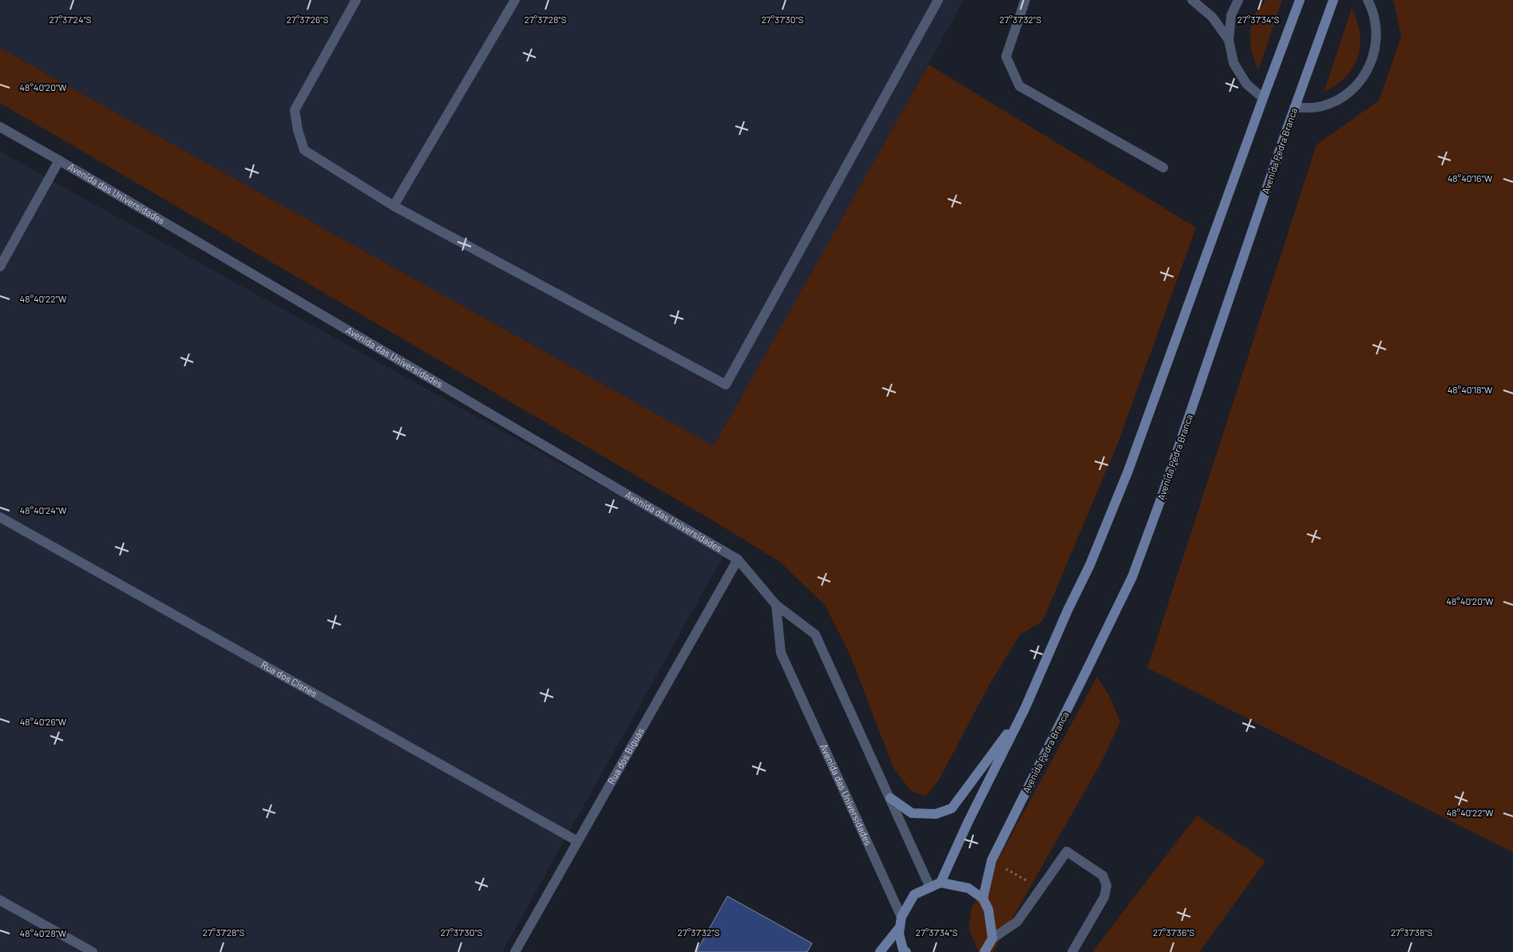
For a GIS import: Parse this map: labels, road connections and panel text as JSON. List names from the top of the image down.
{
  "streets": {
    "main road": ["Avenida Pedra Branca"],
    "street": ["Avenida das Universidades", "Rua dos Cisnes", "Rua dos Biguás"]
  },
  "crossings": [
    ["Avenida das Universidades", "Rua dos Biguás"],
    ["Rua dos Cisnes", "Rua dos Biguás"]
  ],
  "coordinates": [
    "27°37'24\"S",
    "27°37'26\"S",
    "27°37'28\"S",
    "27°37'30\"S",
    "27°37'32\"S",
    "27°37'34\"S",
    "48°40'20\"W",
    "48°40'16\"W",
    "48°40'22\"W",
    "48°40'18\"W",
    "48°40'24\"W",
    "48°40'26\"W",
    "27°37'36\"S",
    "27°37'38\"S",
    "48°40'28\"W"
  ]
}
